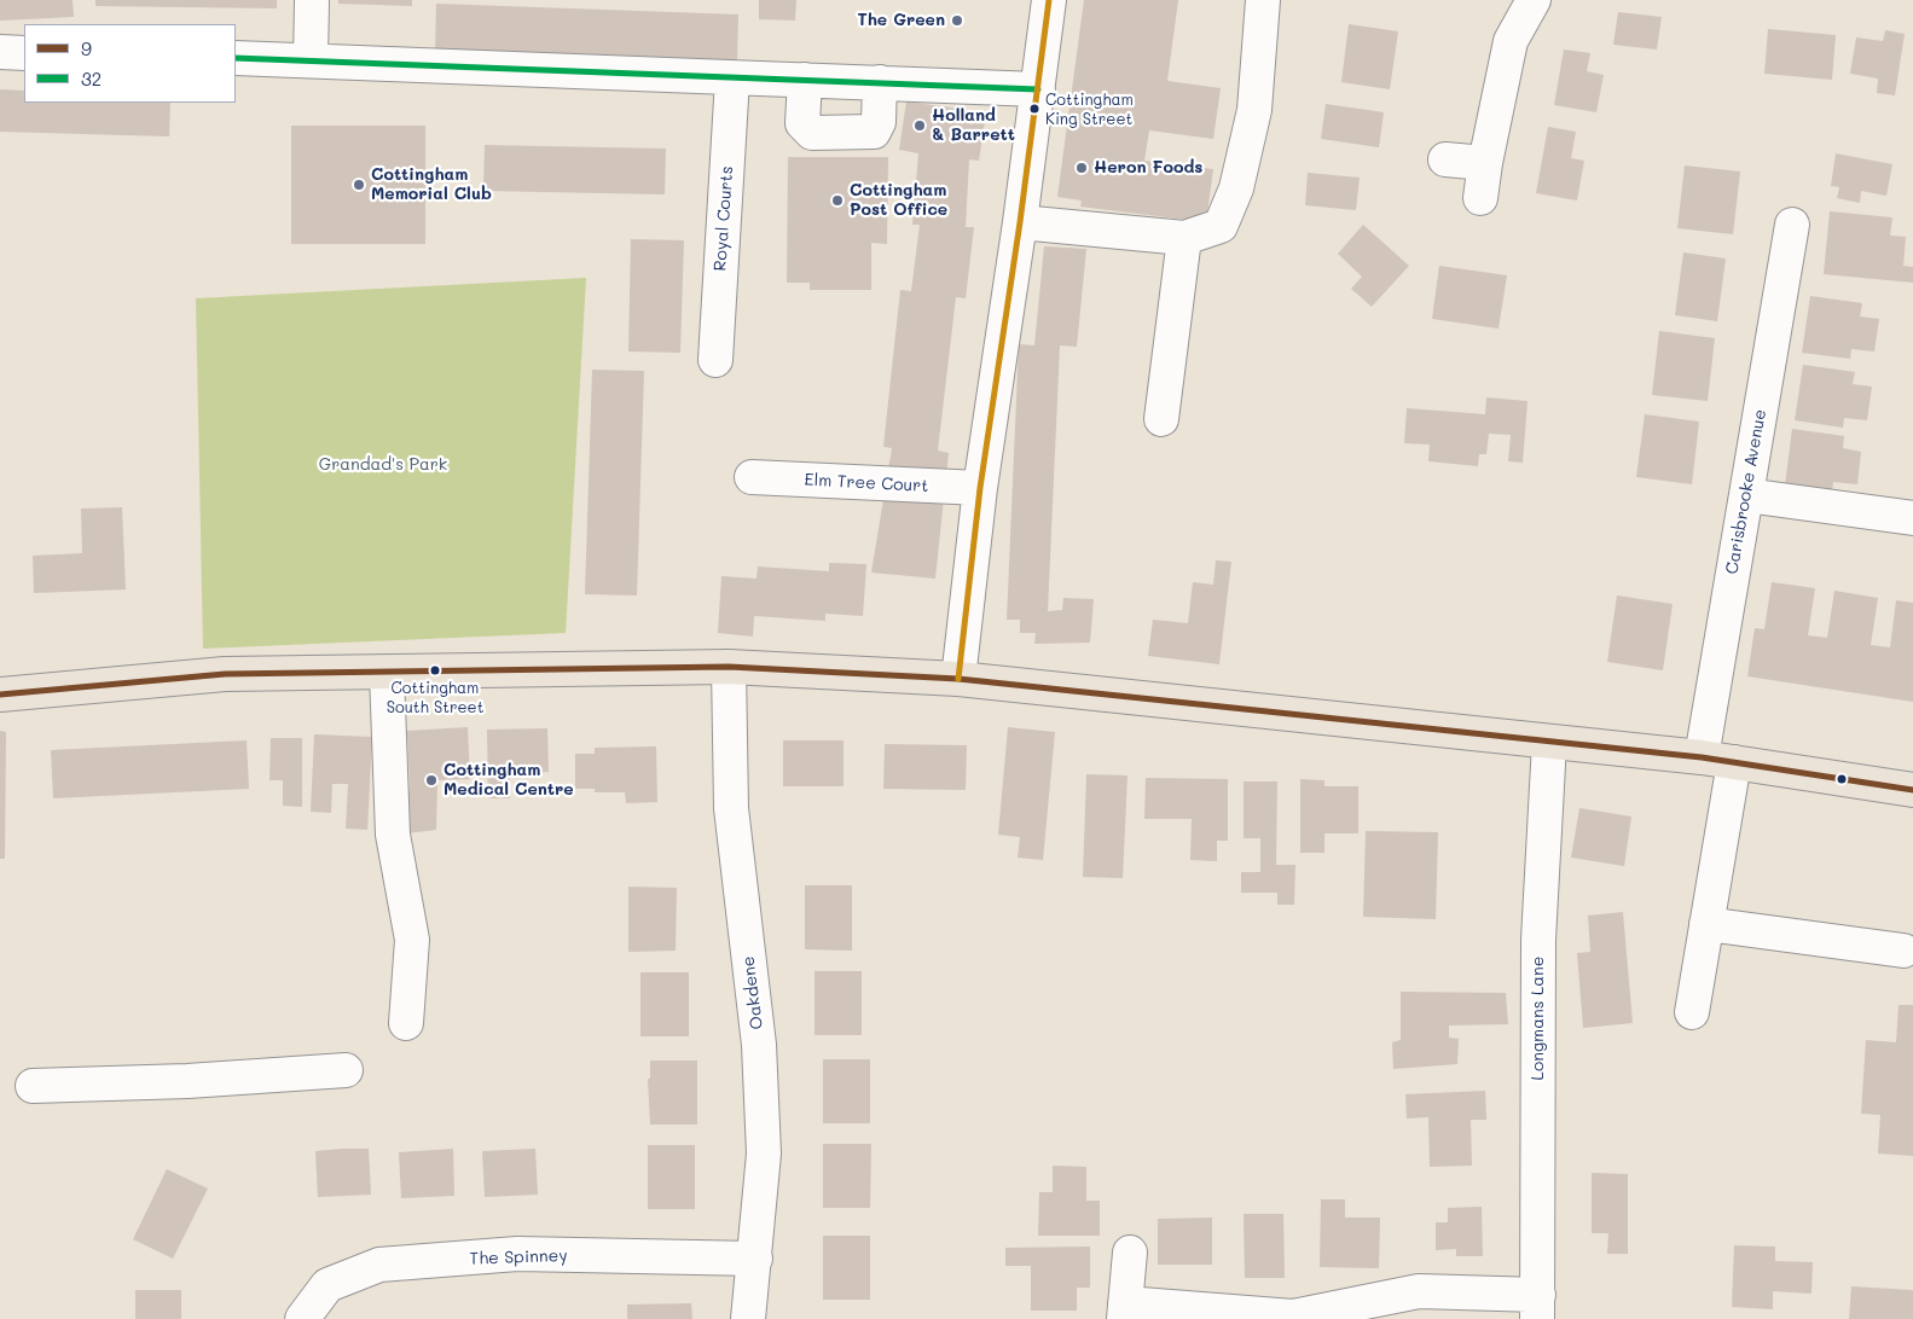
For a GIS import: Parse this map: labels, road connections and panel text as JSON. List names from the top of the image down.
{
  "streets": {
    "street": [
      "Royal Courts",
      "Elm Tree Court",
      "Carisbrooke Avenue",
      "Oakdene",
      "Longmans Lane",
      "The Spinney"
    ]
  },
  "crossings": [
    ["Oakdene", "The Spinney"]
  ],
  "parks": ["Grandad's Park"],
  "places": [
    "The Green",
    "Cottingham King Street",
    "Holland & Barrett",
    "Heron Foods",
    "Cottingham Memorial Club",
    "Cottingham Post Office",
    "Cottingham South Street",
    "Cottingham Medical Centre"
  ],
  "lines": ["transit line 32", "transit line 9"],
  "legend": ["9", "32"]
}
